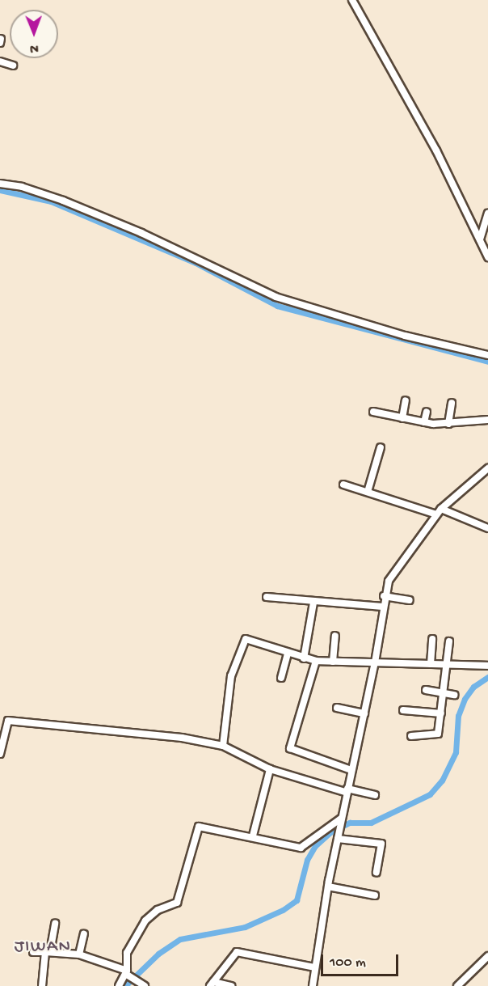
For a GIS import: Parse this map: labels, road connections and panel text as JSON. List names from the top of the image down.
{
  "districts": ["JIWAN"],
  "scale_bar": "100 m",
  "north": "bottom"
}
